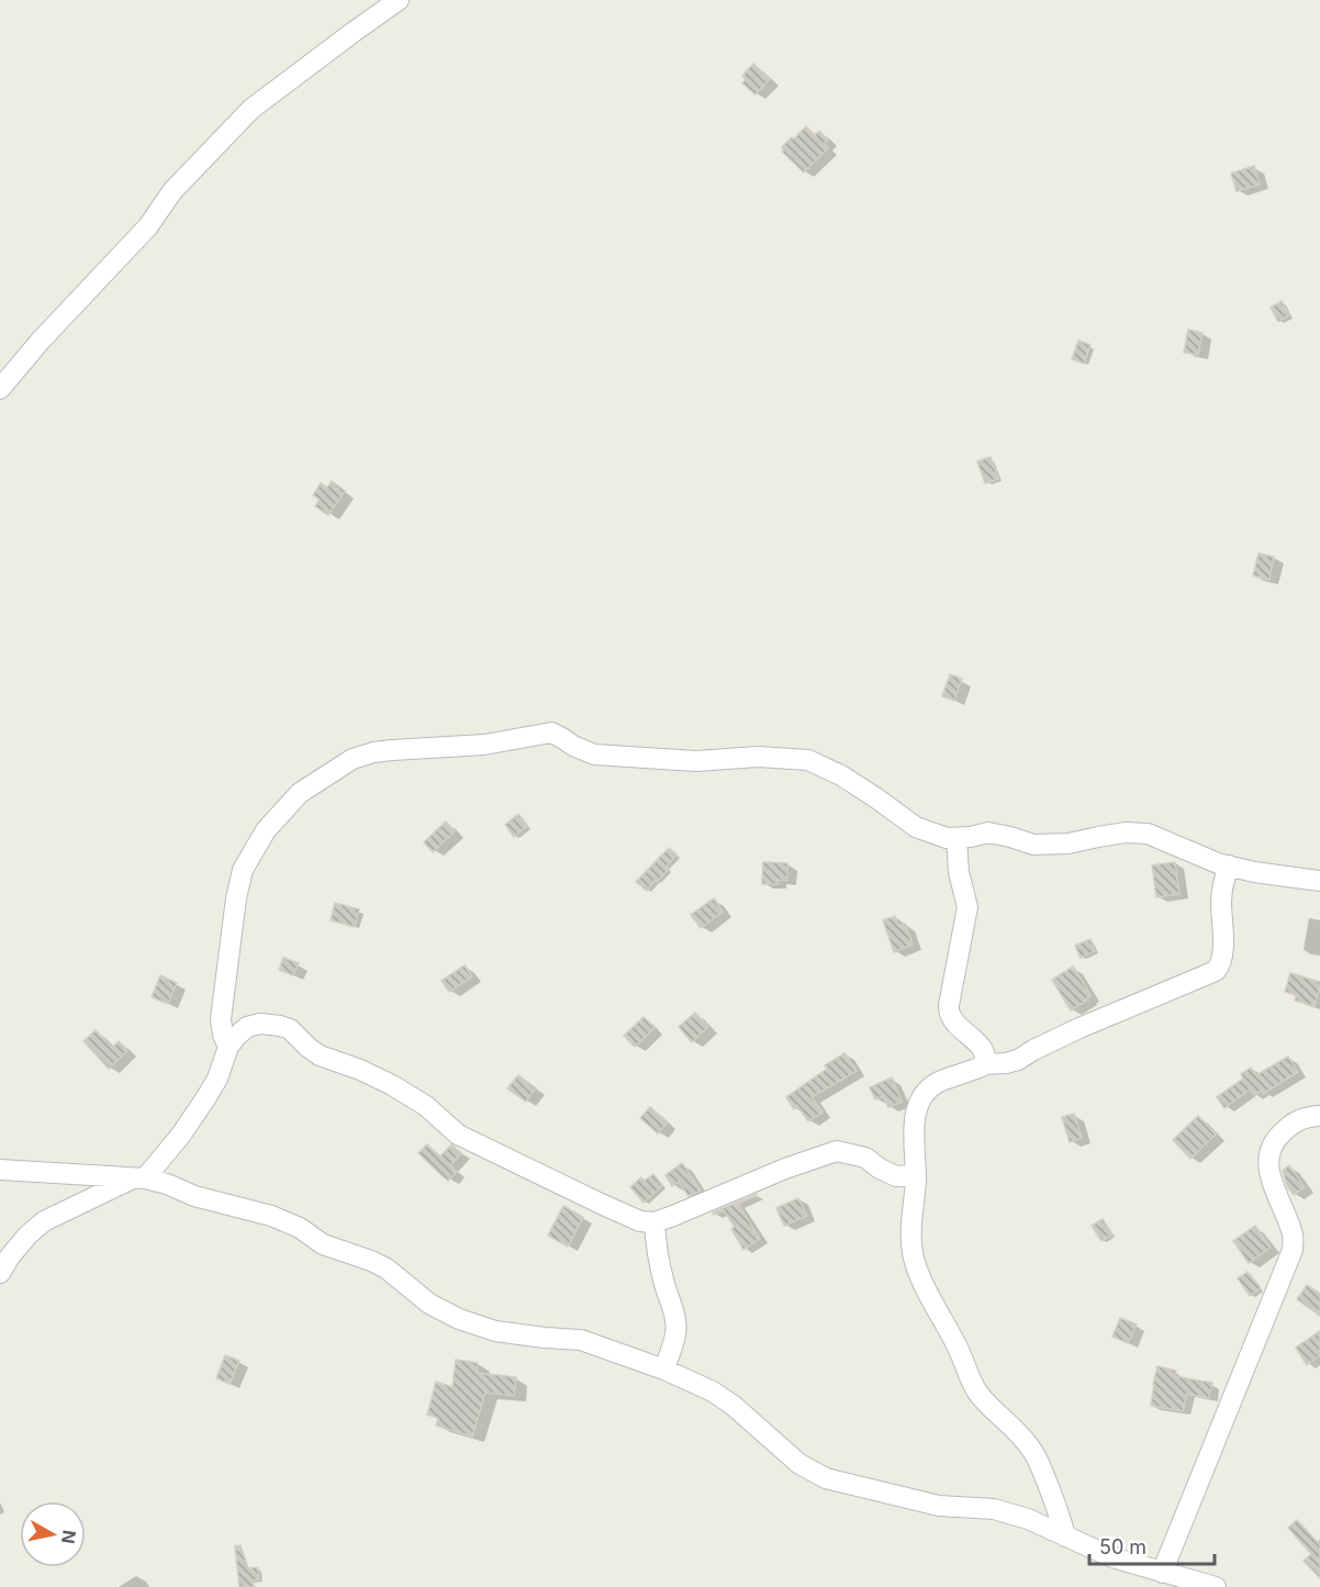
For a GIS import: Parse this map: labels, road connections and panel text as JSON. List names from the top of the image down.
{
  "scale_bar": "50 m",
  "north": "right"
}
